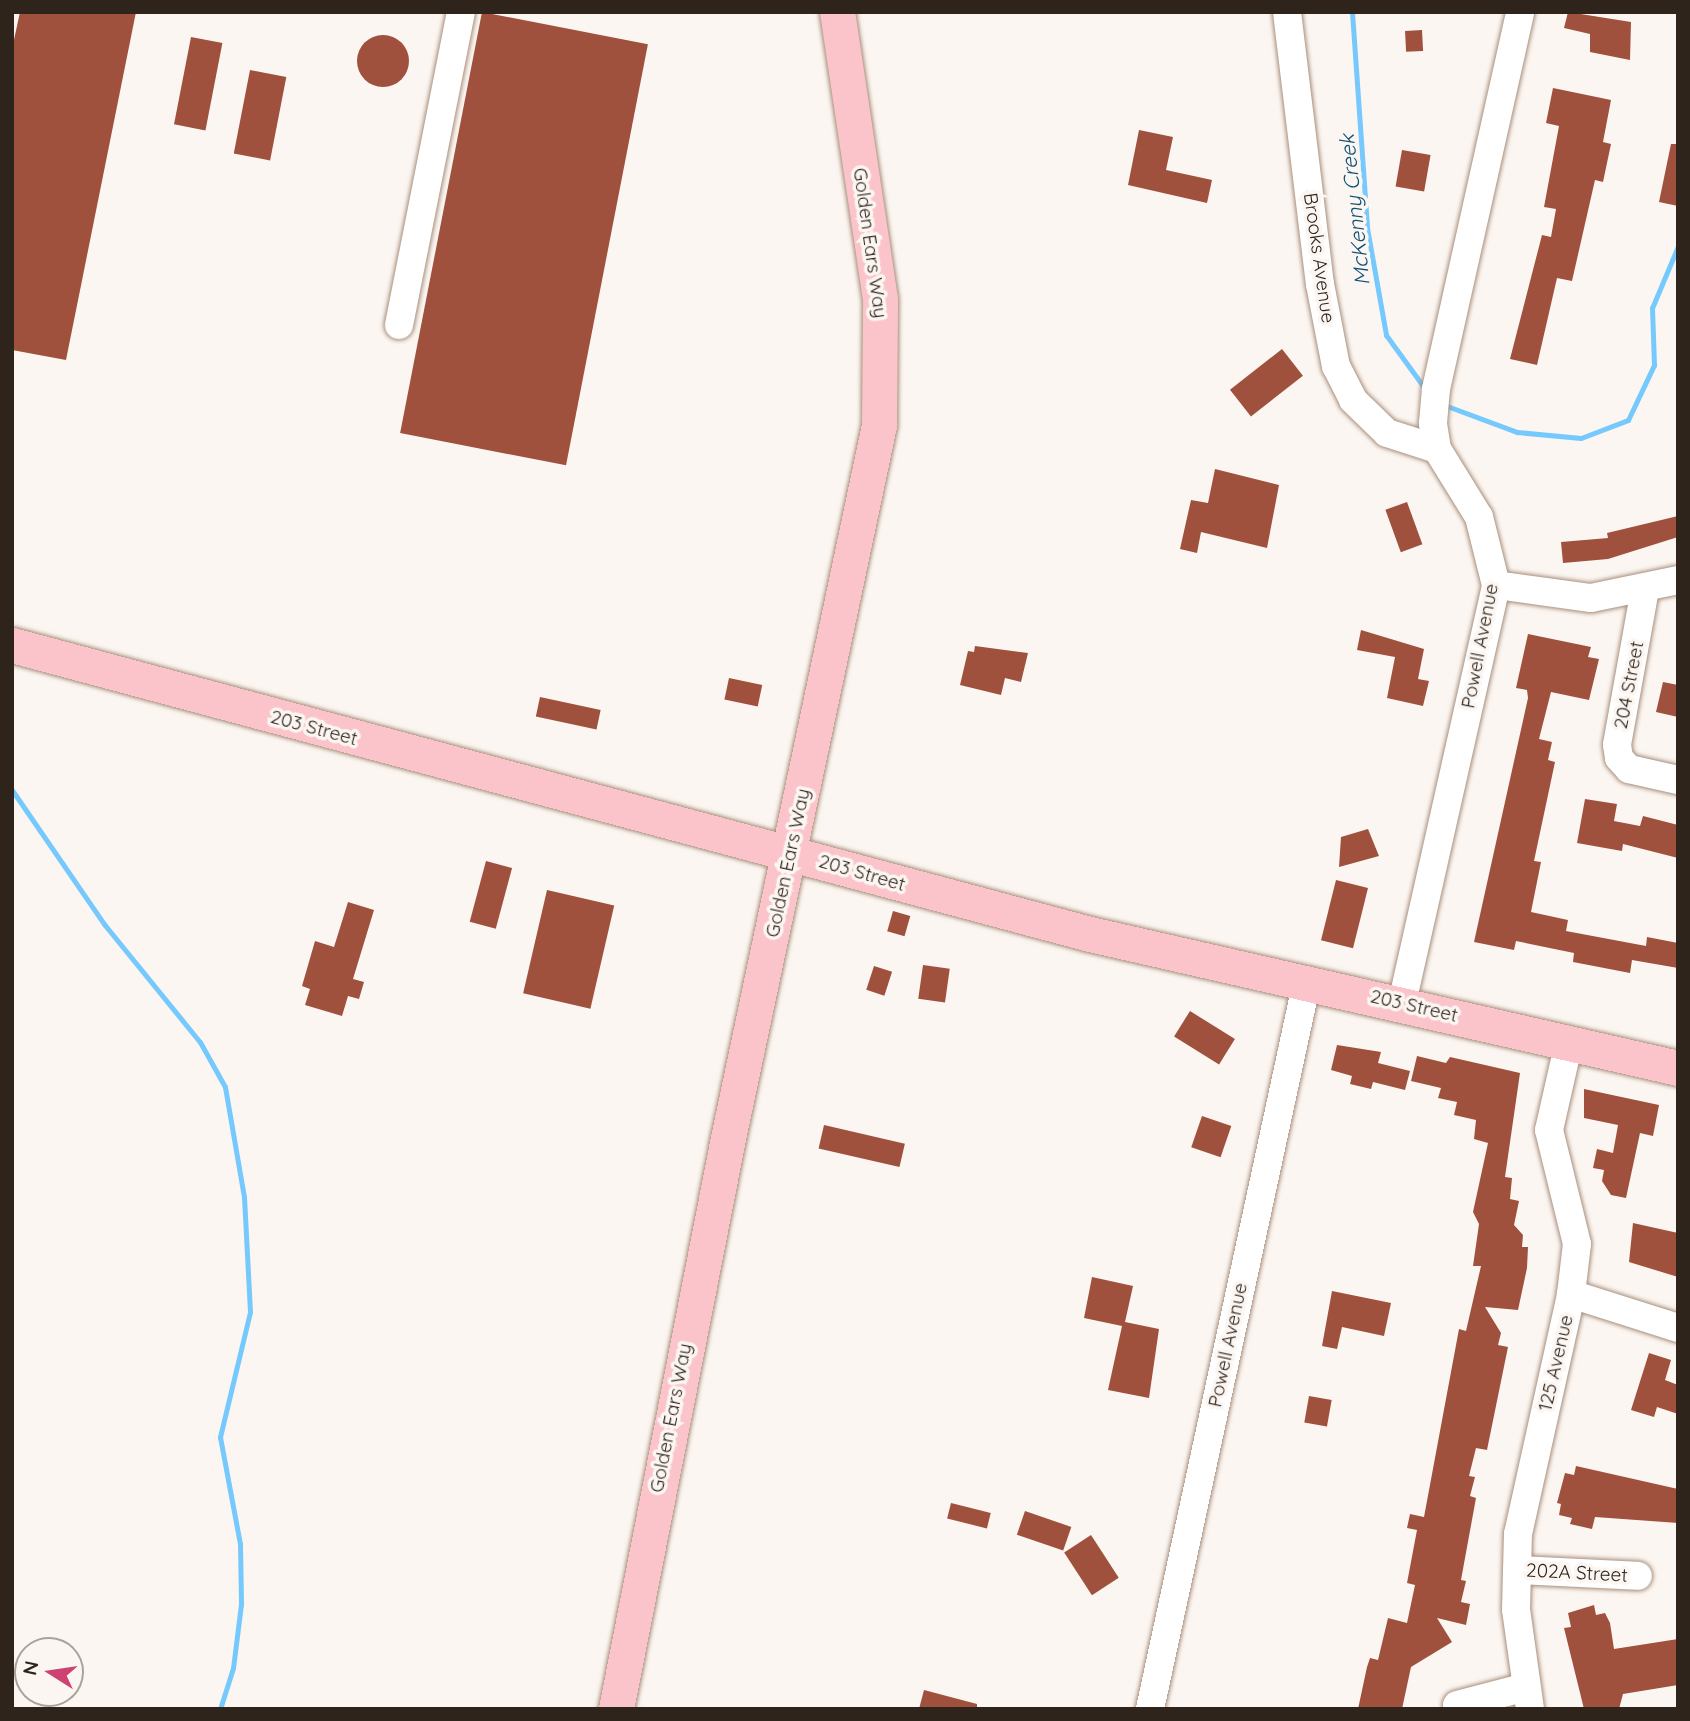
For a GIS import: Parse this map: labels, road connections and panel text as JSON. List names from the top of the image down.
{
  "streets": {
    "main road": ["Golden Ears Way", "203 Street"],
    "street": [
      "Brooks Avenue",
      "Powell Avenue",
      "204 Street",
      "125 Avenue",
      "202A Street"
    ]
  },
  "crossings": [
    ["Golden Ears Way", "203 Street"],
    ["Brooks Avenue", "Powell Avenue"],
    ["Powell Avenue", "203 Street"],
    ["203 Street", "125 Avenue"],
    ["125 Avenue", "202A Street"]
  ],
  "water": ["McKenny Creek"],
  "north": "left"
}
